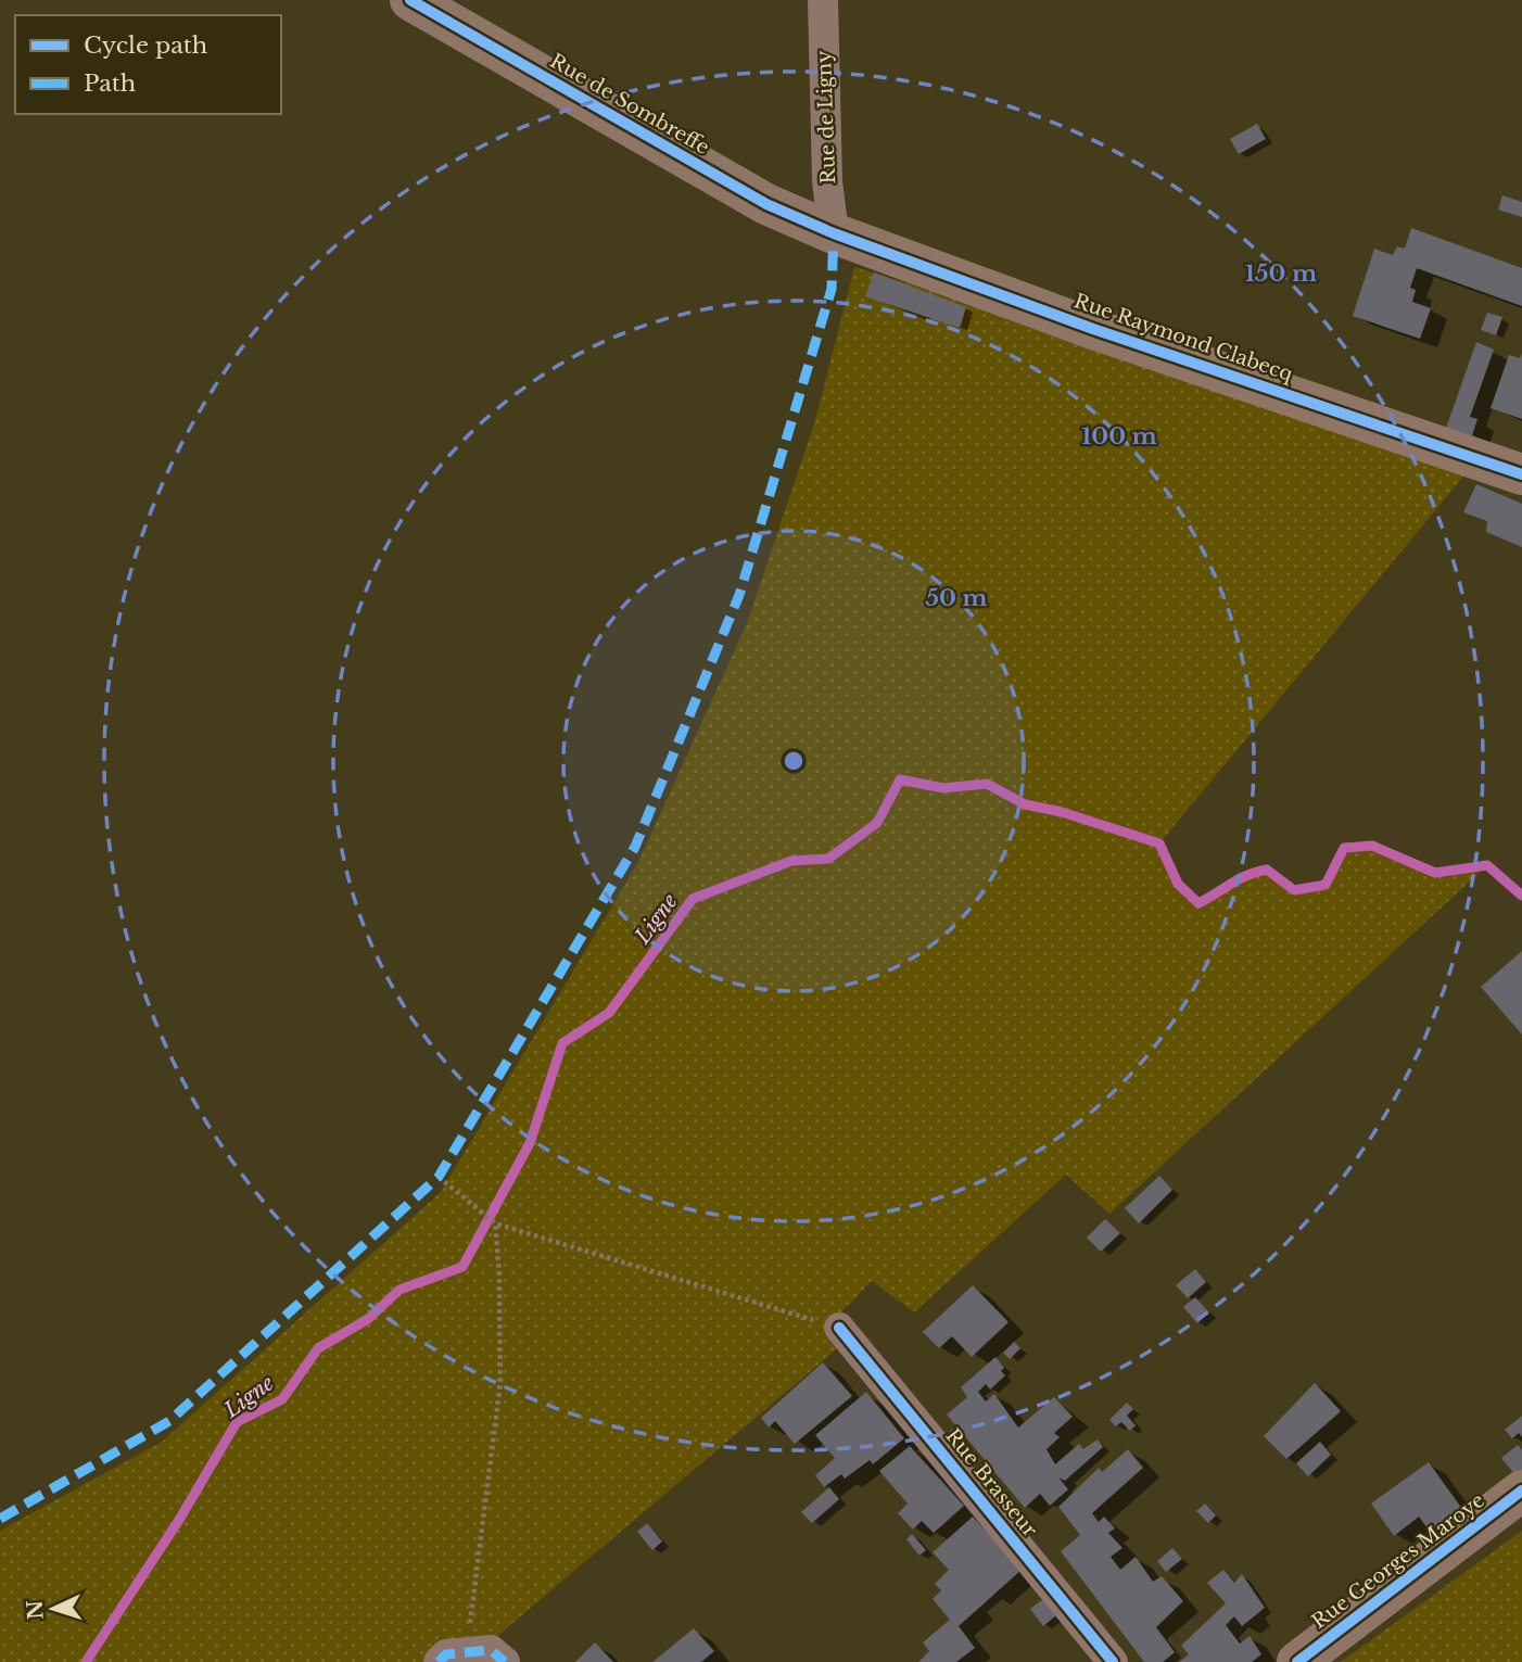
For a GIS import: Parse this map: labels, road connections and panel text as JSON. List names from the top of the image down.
{
  "streets": {
    "street": [
      "Rue de Sombreffe",
      "Rue de Ligny",
      "Rue Raymond Clabecq",
      "Rue Brasseur",
      "Rue Georges Maroye"
    ]
  },
  "crossings": [
    ["Rue de Sombreffe", "Rue de Ligny"],
    ["Rue de Sombreffe", "Rue Raymond Clabecq"],
    ["Rue de Ligny", "Rue Raymond Clabecq"]
  ],
  "water": ["Ligne"],
  "legend": ["Cycle path", "Path"],
  "north": "left",
  "rings": ["150 m", "100 m", "50 m"]
}
